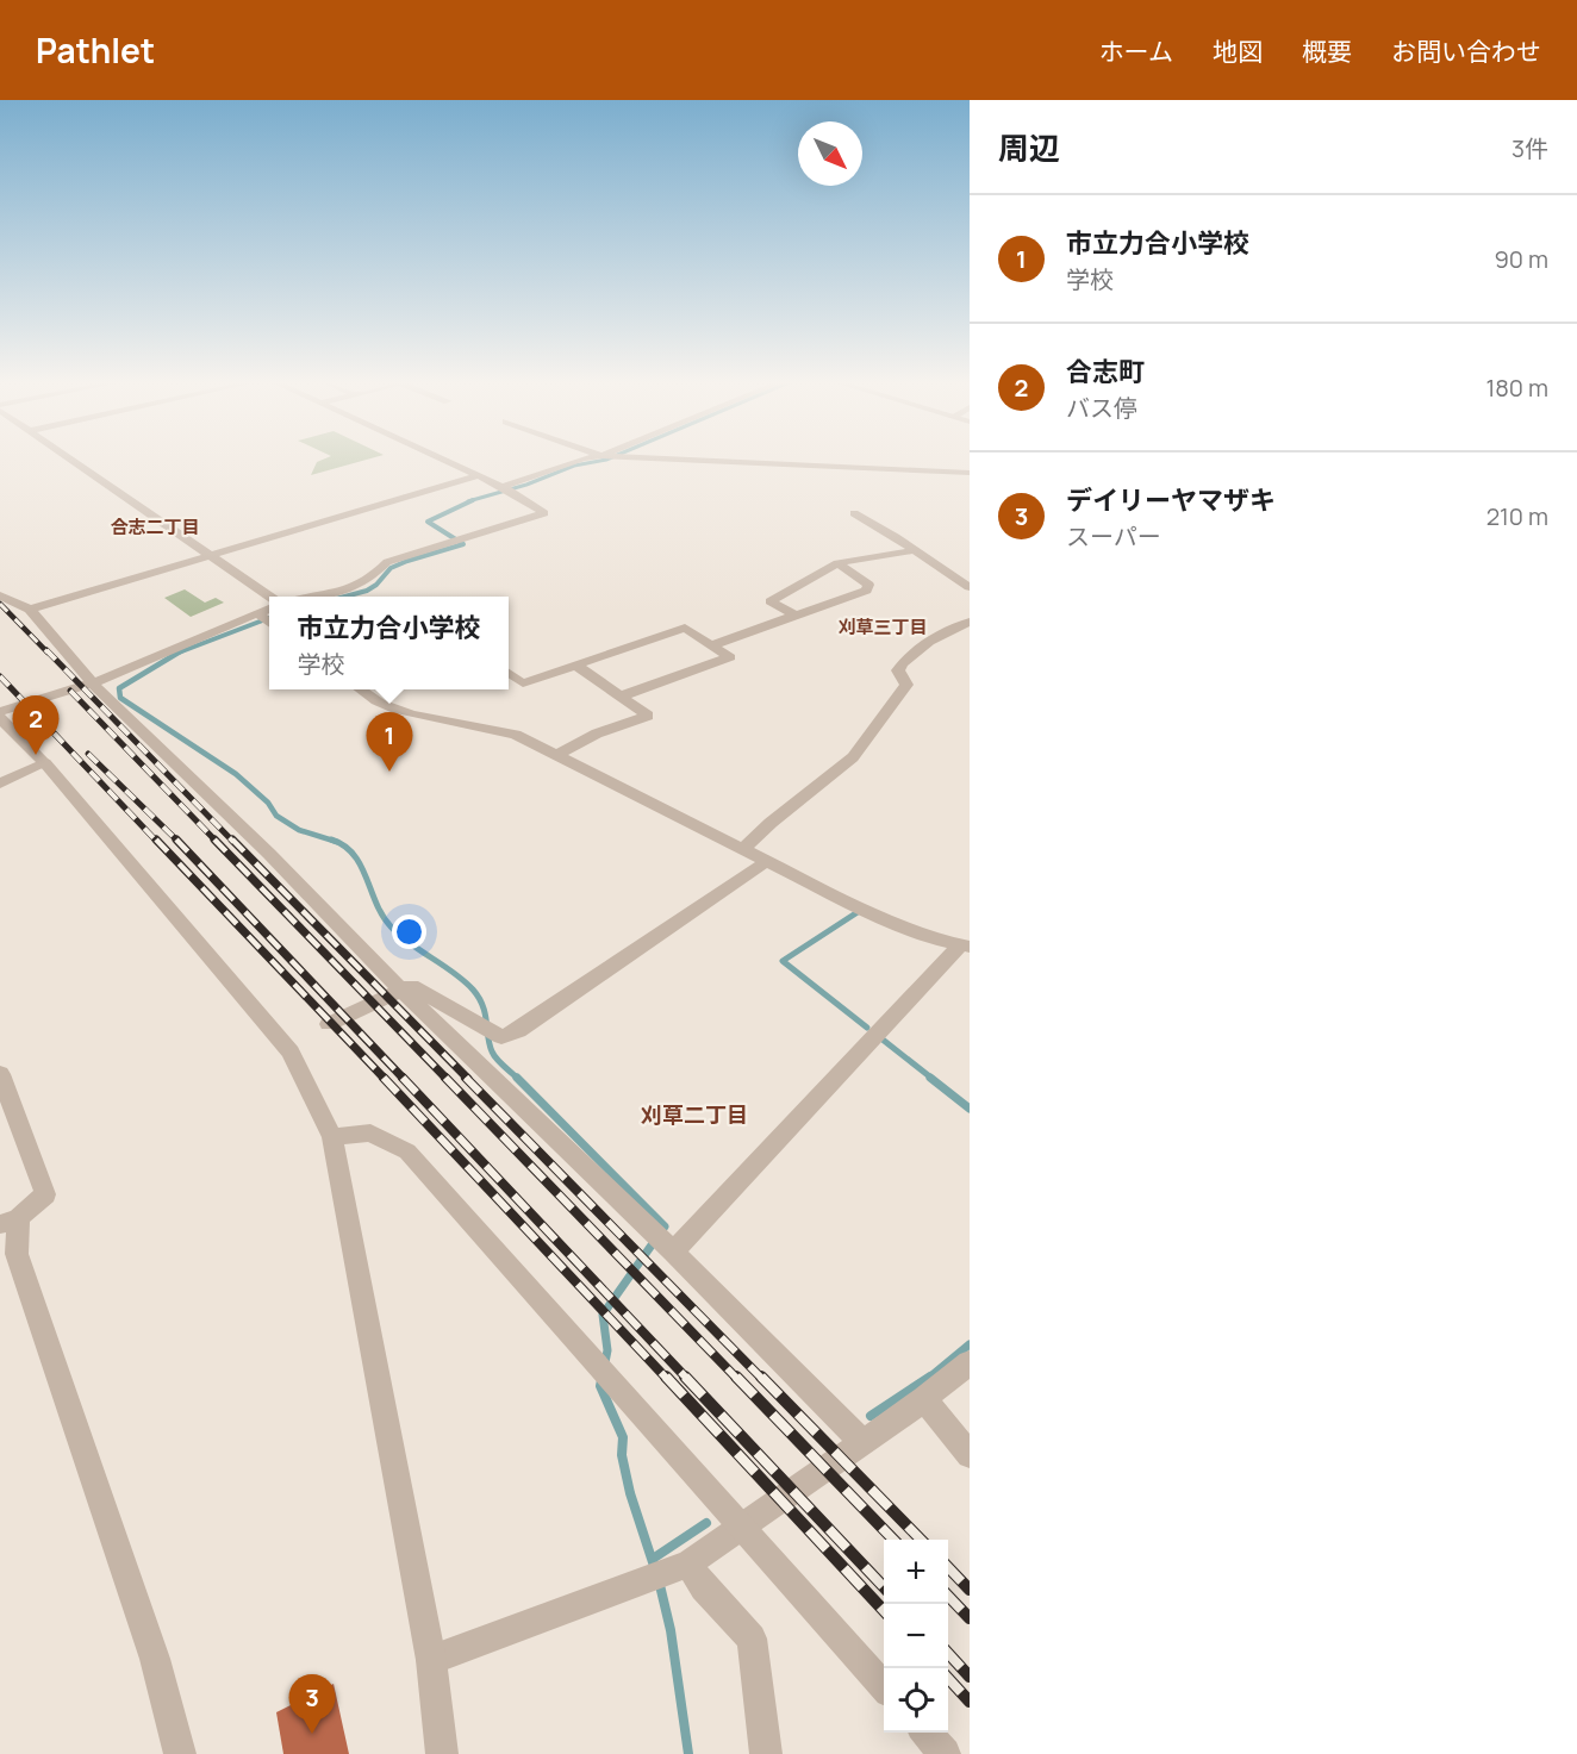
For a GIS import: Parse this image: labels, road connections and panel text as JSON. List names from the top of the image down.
{
  "districts": ["合志二丁目", "刈草三丁目", "刈草二丁目"],
  "north": "bottom right",
  "page": {
    "header": "Pathlet",
    "nav": [
      "ホーム",
      "地図",
      "概要",
      "お問い合わせ"
    ],
    "heading": ["周辺", "3件"],
    "list": [
      {
        "mark": "1",
        "name": "市立力合小学校",
        "note": "学校",
        "value": "90 m"
      },
      {
        "mark": "2",
        "name": "合志町",
        "note": "バス停",
        "value": "180 m"
      },
      {
        "mark": "3",
        "name": "デイリーヤマザキ",
        "note": "スーパー",
        "value": "210 m"
      }
    ],
    "popup": ["市立力合小学校", "学校"],
    "pins": ["2", "1", "3"],
    "map_buttons": ["+", "−"]
  }
}
